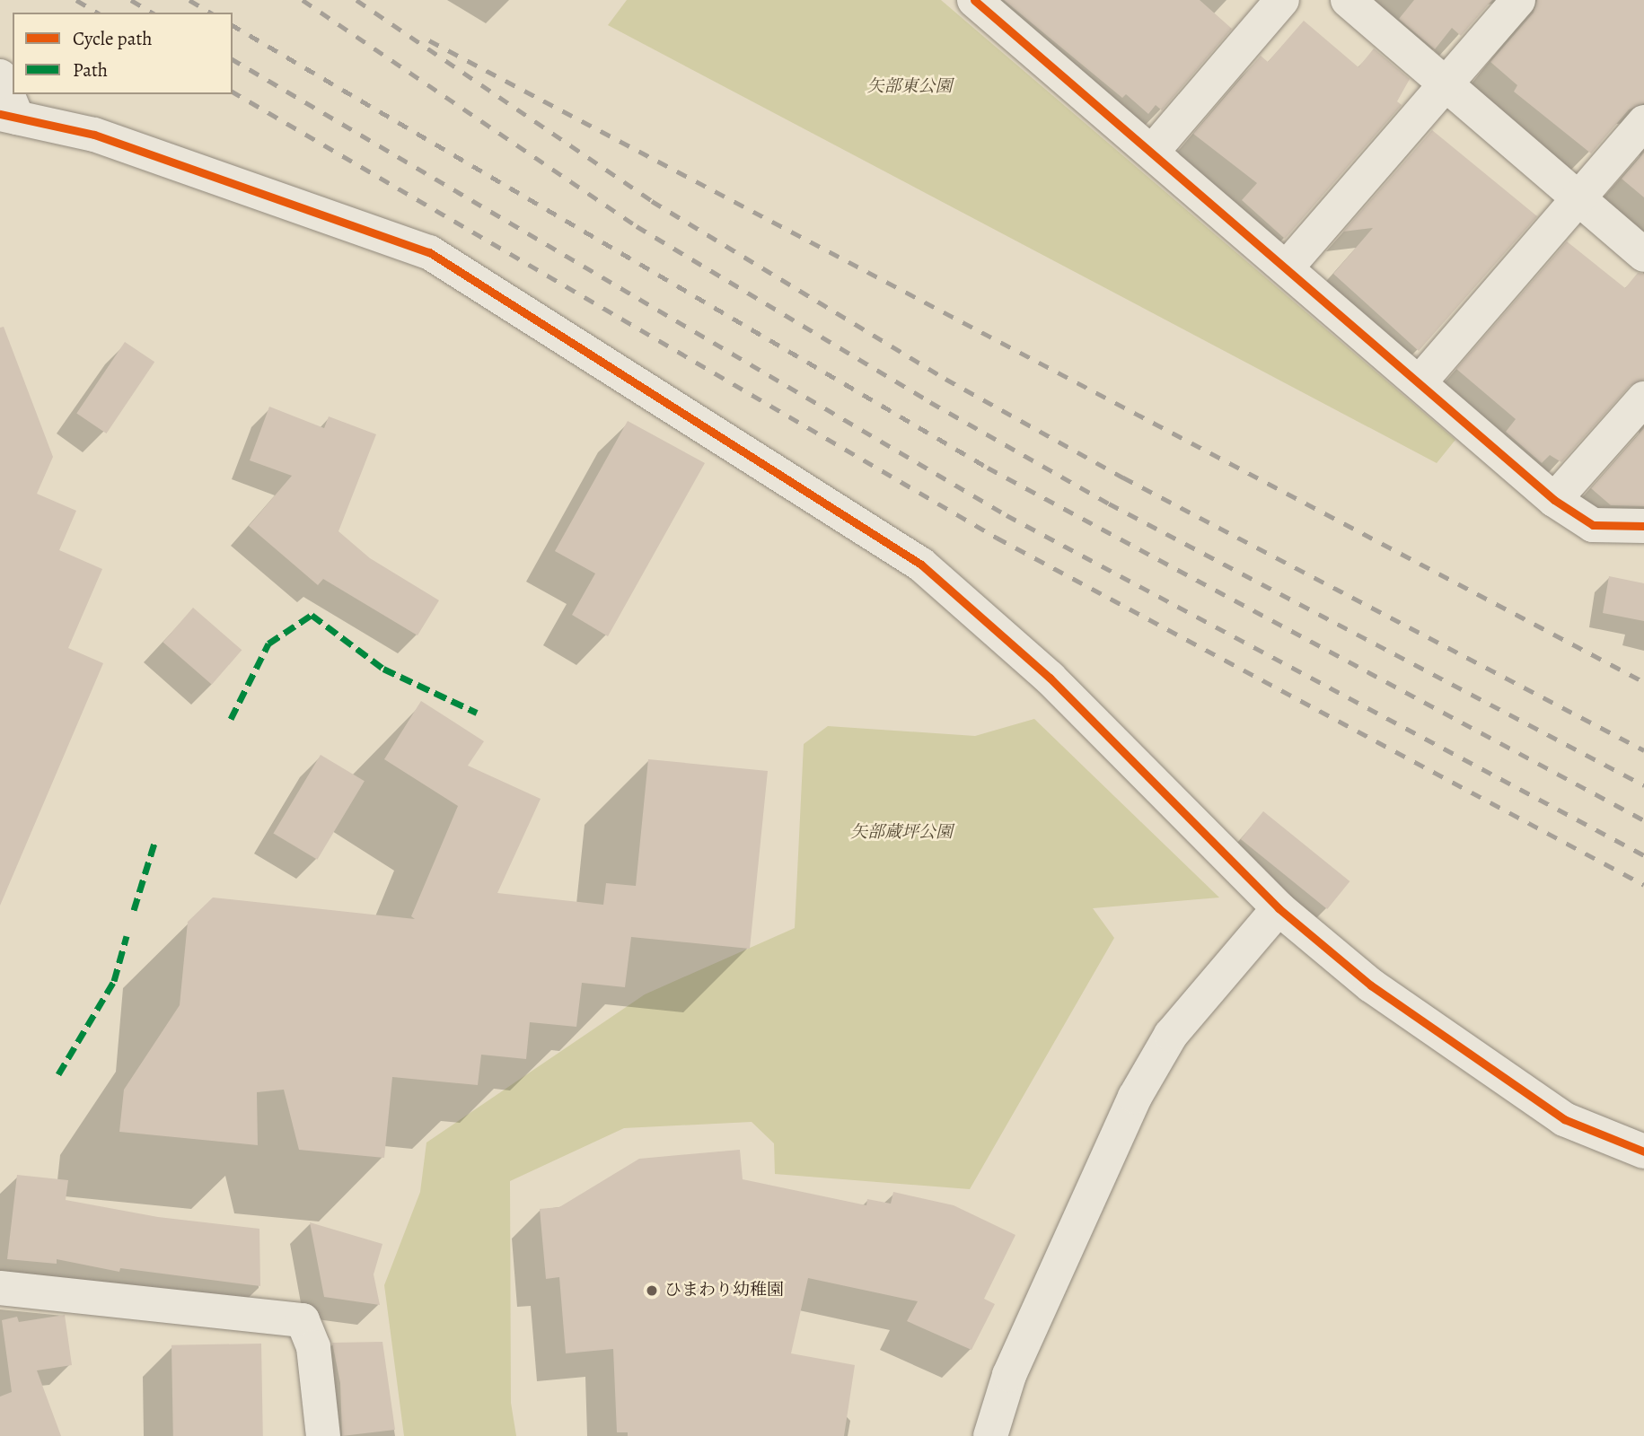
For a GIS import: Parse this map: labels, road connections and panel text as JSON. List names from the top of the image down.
{
  "parks": ["矢部東公園", "矢部蔵坪公園"],
  "places": ["ひまわり幼稚園"],
  "legend": ["Cycle path", "Path"]
}
